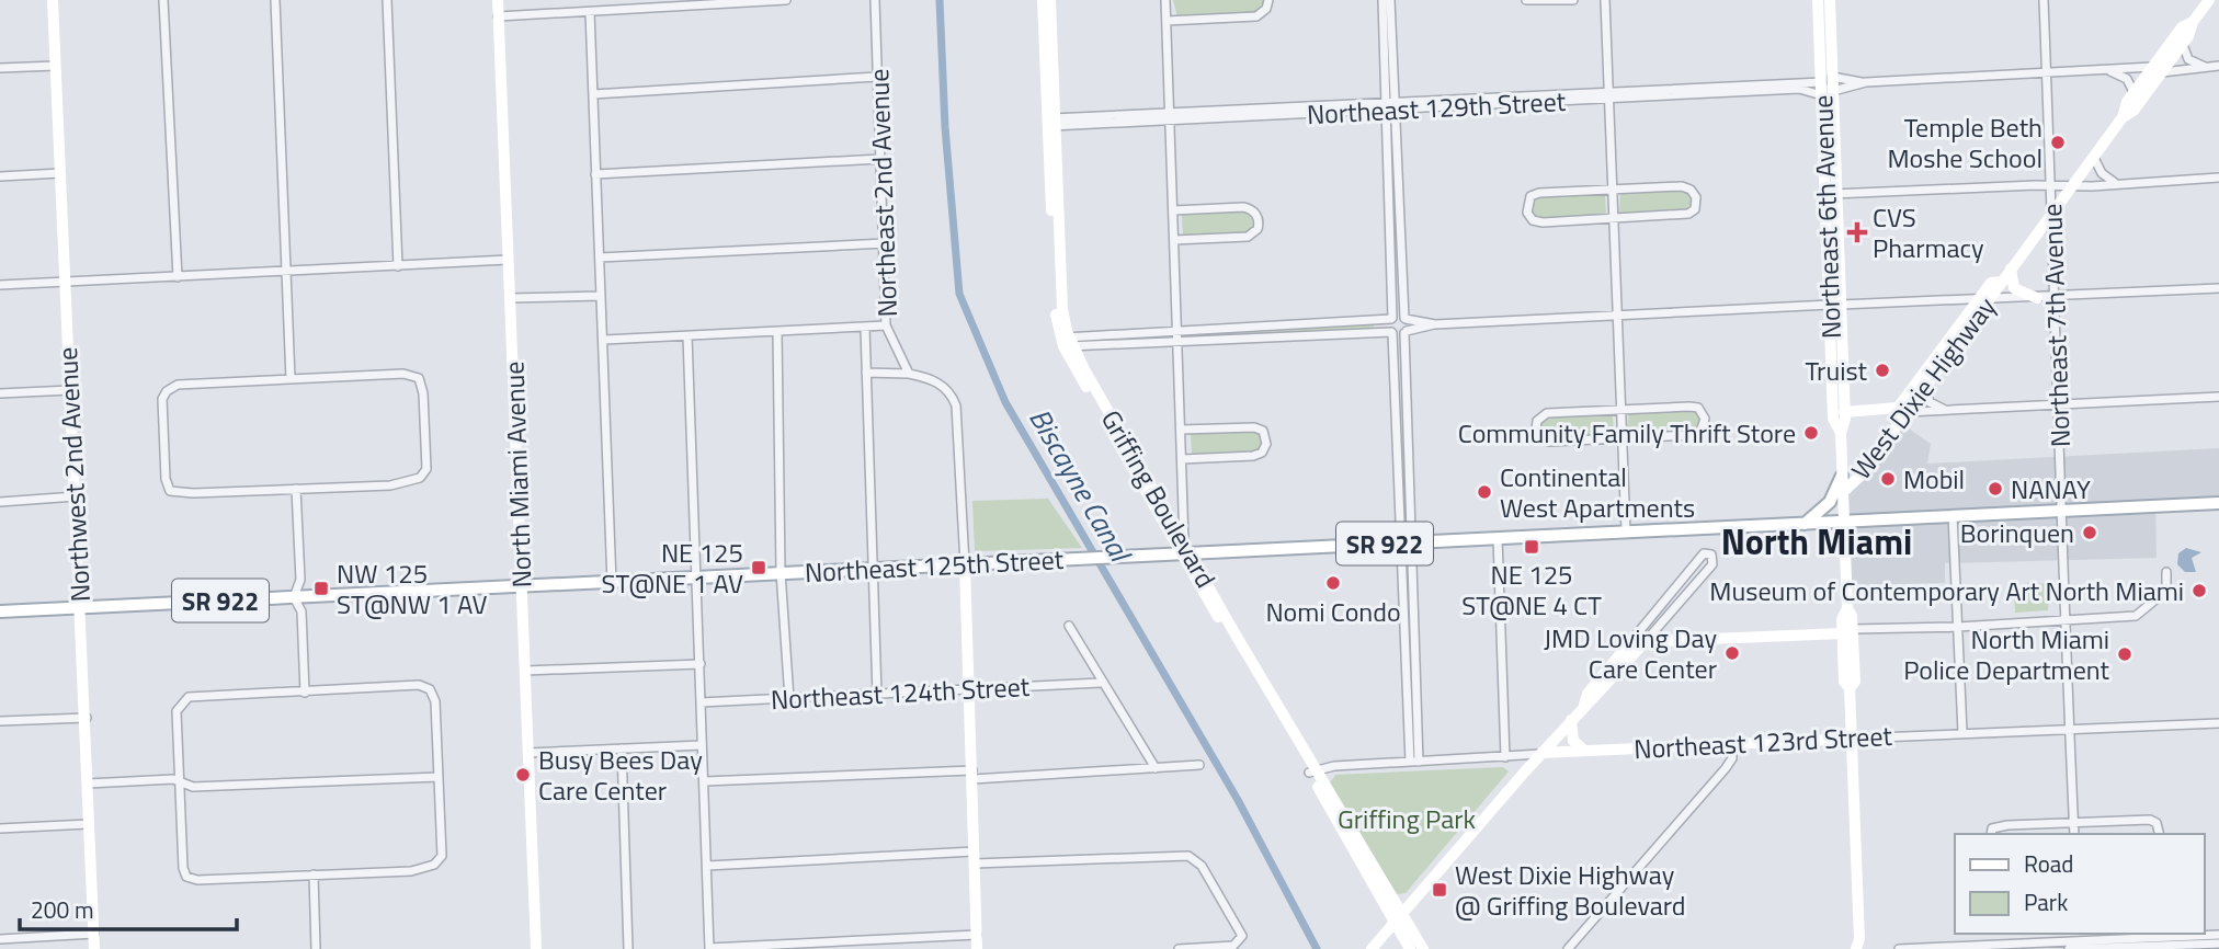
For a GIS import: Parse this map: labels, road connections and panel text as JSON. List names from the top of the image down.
{
  "streets": {
    "main road": [
      "Northeast 6th Avenue",
      "West Dixie Highway",
      "Northwest 2nd Avenue",
      "North Miami Avenue",
      "Griffing Boulevard",
      "SR 922",
      "Northeast 125th Street",
      "Northeast 123rd Street"
    ],
    "street": [
      "Northeast 129th Street",
      "Northeast 2nd Avenue",
      "Northeast 7th Avenue",
      "Northeast 124th Street"
    ]
  },
  "crossings": [
    ["Northeast 129th Street", "Northeast 6th Avenue"],
    ["Northeast 129th Street", "Northeast 7th Avenue"],
    ["Northeast 129th Street", "West Dixie Highway"],
    ["Northeast 129th Street", "Griffing Boulevard"],
    ["Northeast 6th Avenue", "West Dixie Highway"],
    ["Northeast 6th Avenue", "Northeast 125th Street"],
    ["Northeast 6th Avenue", "Northeast 123rd Street"],
    ["Northeast 7th Avenue", "West Dixie Highway"],
    ["Northeast 7th Avenue", "Northeast 125th Street"],
    ["Northeast 7th Avenue", "Northeast 123rd Street"],
    ["Northwest 2nd Avenue", "SR 922"],
    ["North Miami Avenue", "SR 922"],
    ["North Miami Avenue", "Northeast 125th Street"],
    ["Griffing Boulevard", "Northeast 125th Street"],
    ["Griffing Boulevard", "Northeast 123rd Street"],
    ["SR 922", "Northeast 125th Street"]
  ],
  "districts": ["North Miami"],
  "water": ["Biscayne Canal"],
  "parks": ["Griffing Park"],
  "places": {
    "other": [
      "Temple Beth Moshe School",
      "Truist",
      "Community Family Thrift Store",
      "Mobil",
      "NANAY",
      "Continental West Apartments",
      "Borinquen",
      "Nomi Condo",
      "Museum of Contemporary Art North Miami",
      "JMD Loving Day Care Center",
      "North Miami Police Department",
      "Busy Bees Day Care Center"
    ],
    "health": ["CVS Pharmacy"],
    "transit": [
      "NE 125 ST@NE 4 CT",
      "NE 125 ST@NE 1 AV",
      "NW 125 ST@NW 1 AV",
      "West Dixie Highway @ Griffing Boulevard"
    ]
  },
  "legend": ["Road", "Park"],
  "scale_bar": "200 m"
}
